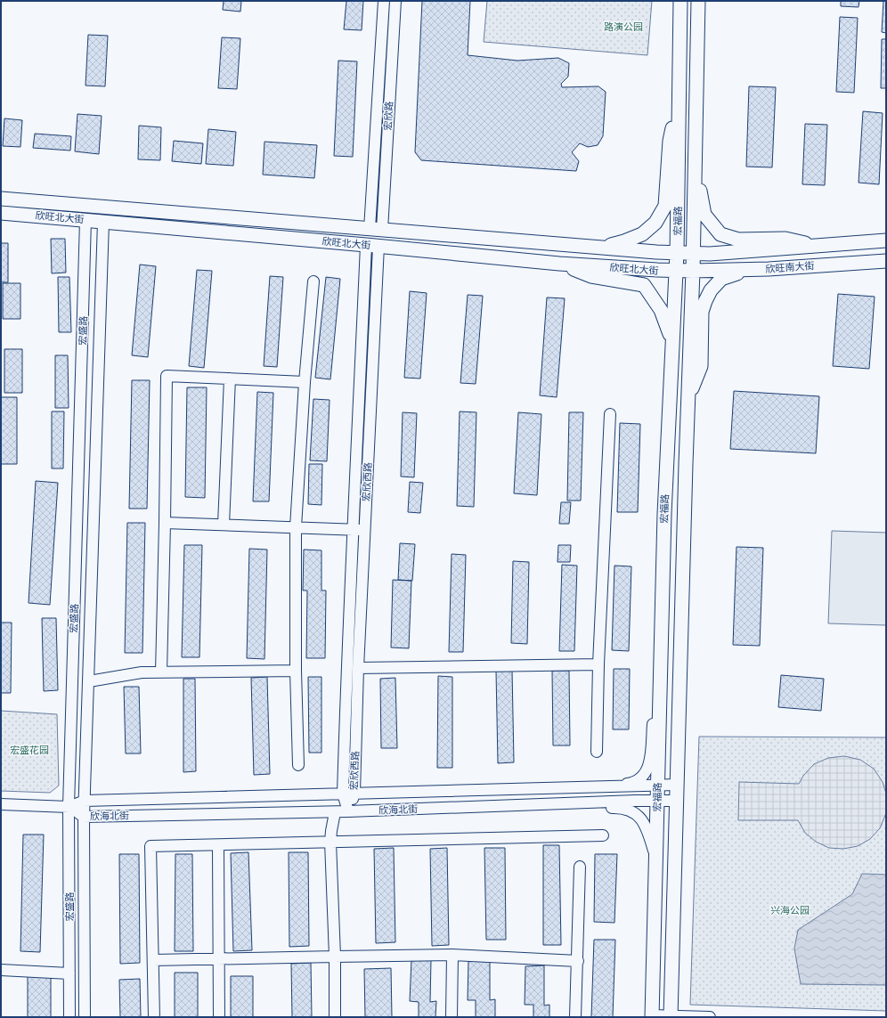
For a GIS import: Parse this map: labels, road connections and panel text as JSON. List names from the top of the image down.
{
  "streets": {
    "main road": ["欣旺北大街", "宏福路", "欣旺南大街"],
    "street": [
      "宏欣路",
      "宏盛路",
      "宏欣西路",
      "欣海北街"
    ]
  },
  "crossings": [
    ["宏欣路", "欣旺北大街"],
    ["欣旺北大街", "宏福路"],
    ["欣旺北大街", "欣旺南大街"],
    ["欣旺北大街", "宏盛路"],
    ["欣旺北大街", "宏欣西路"],
    ["宏福路", "欣旺南大街"],
    ["宏福路", "欣海北街"],
    ["宏盛路", "欣海北街"],
    ["宏欣西路", "欣海北街"]
  ],
  "parks": ["路演公园", "宏盛花园", "兴海公园"]
}
